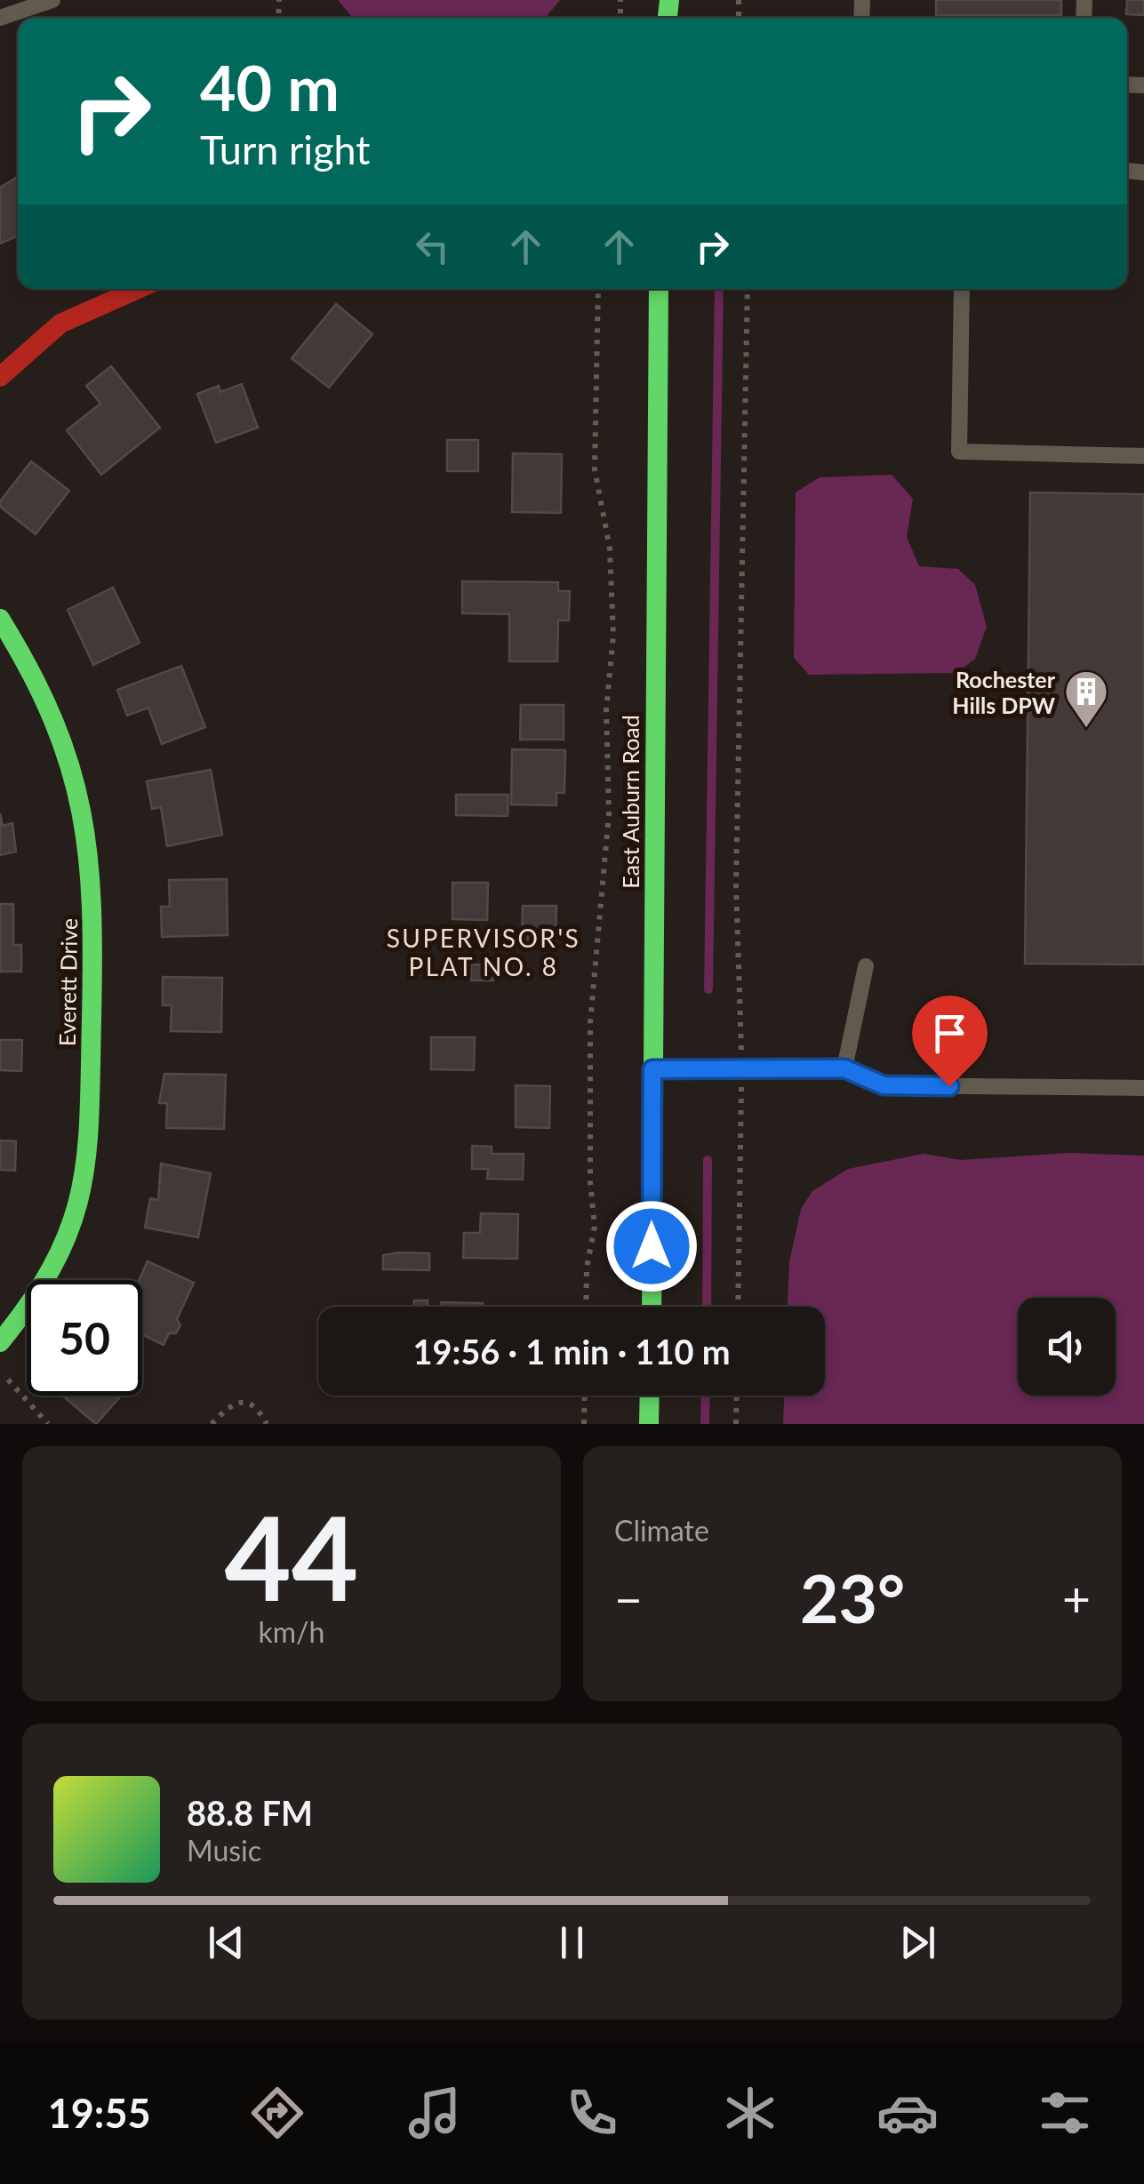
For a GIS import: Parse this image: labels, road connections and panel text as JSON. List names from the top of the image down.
{
  "streets": {
    "main road": ["East Auburn Road", "Everett Drive"]
  },
  "districts": ["SUPERVISOR'S PLAT NO. 8"],
  "places": {
    "building": ["Rochester Hills DPW"]
  },
  "page": {
    "turn": ["40 m", "Turn right"],
    "limit": "50",
    "trip": "19:56 · 1 min · 110 m",
    "tile": [
      ["44", "km/h"],
      "Climate"
    ],
    "heat": ["−", "23°", "+"],
    "song": ["88.8 FM", "Music"],
    "tabs": "19:55"
  }
}
